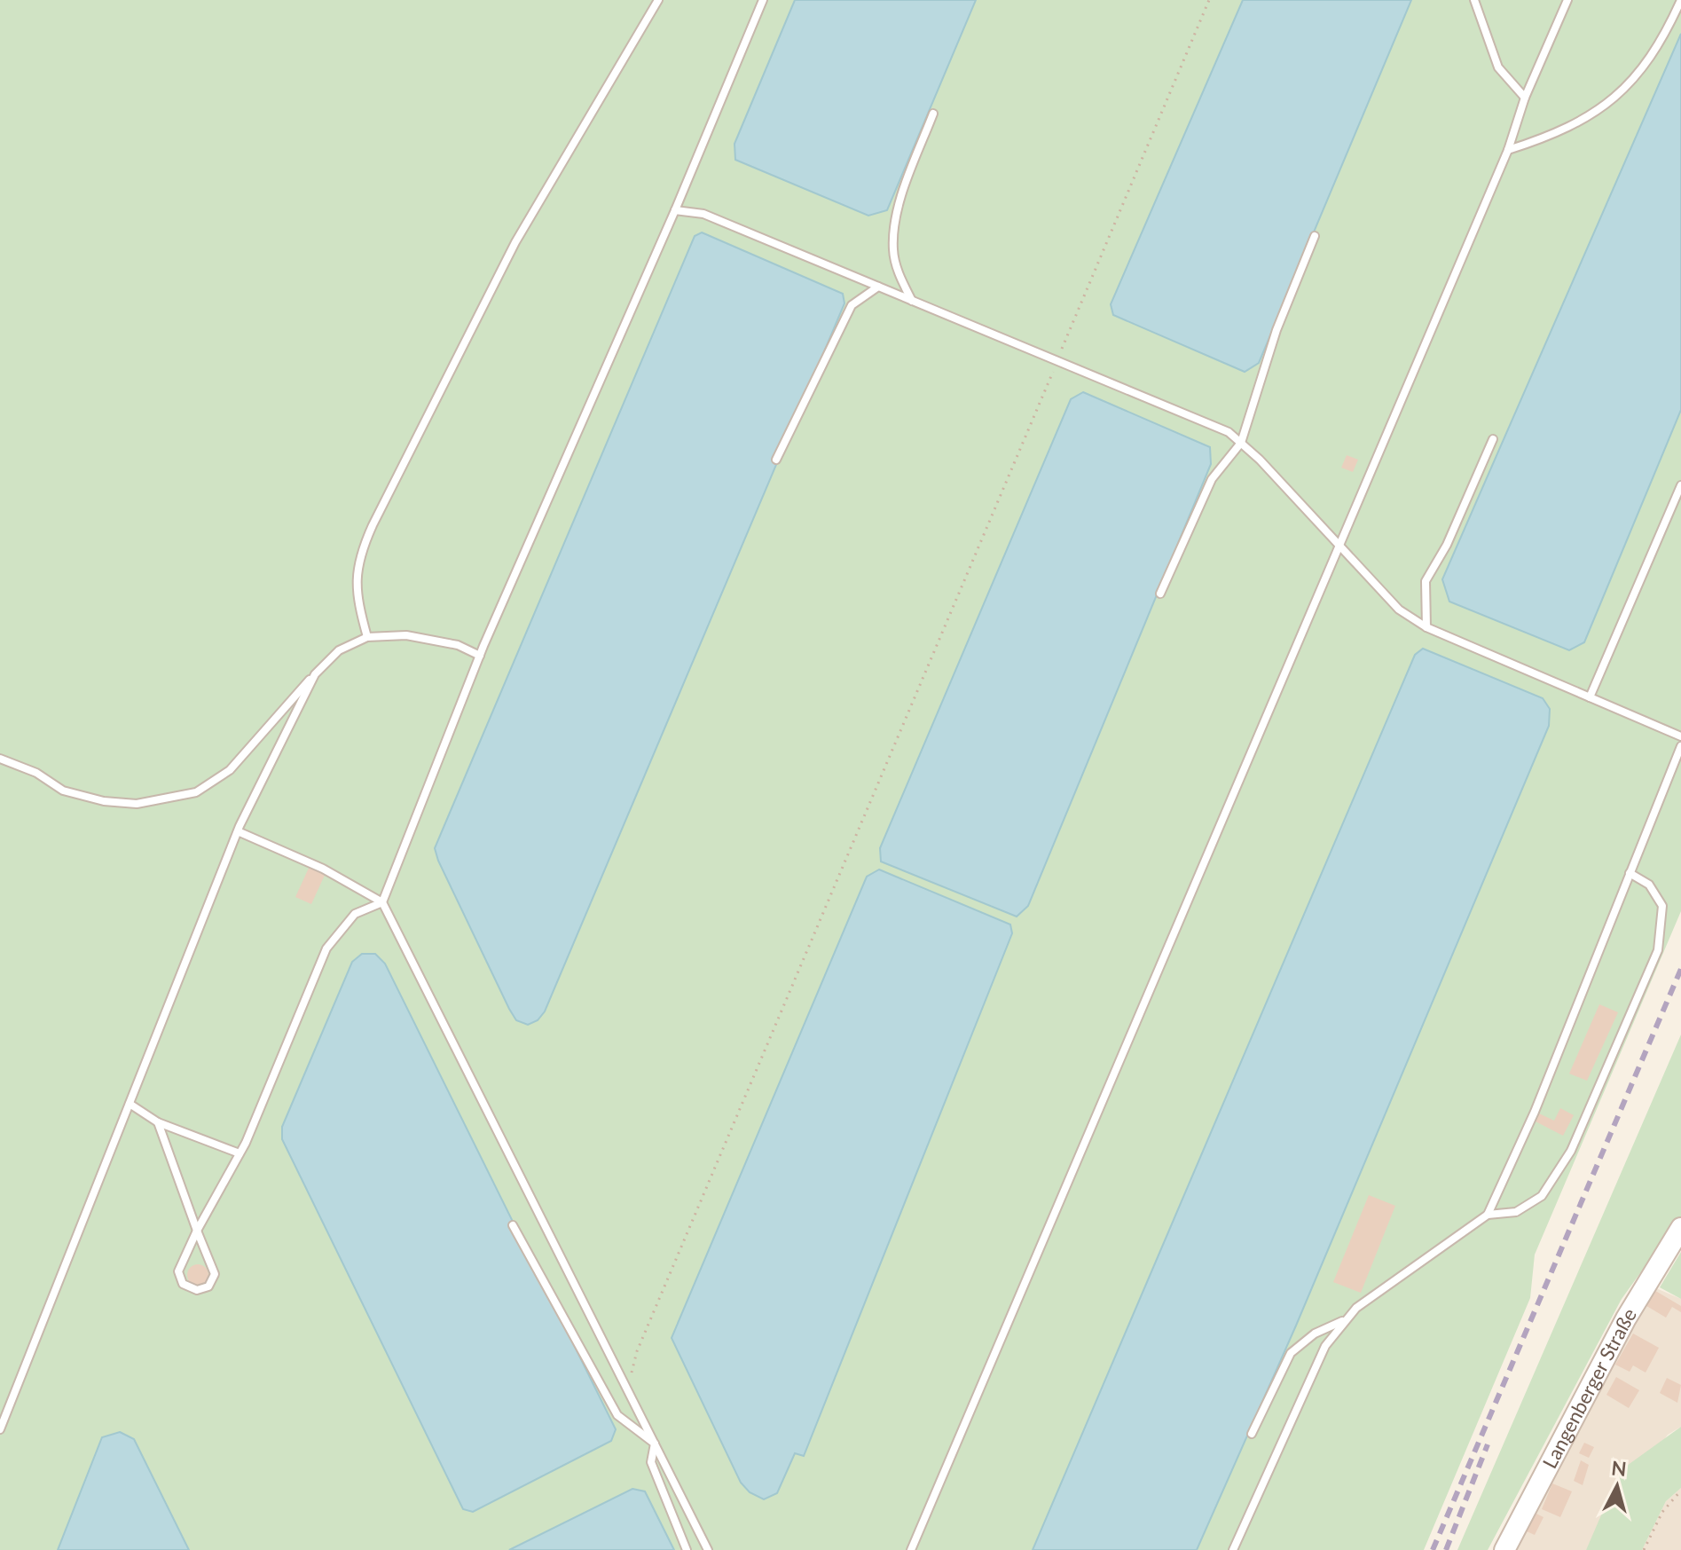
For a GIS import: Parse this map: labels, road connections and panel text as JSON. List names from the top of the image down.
{
  "streets": {
    "main road": ["Langenberger Straße"]
  },
  "north": "top"
}
